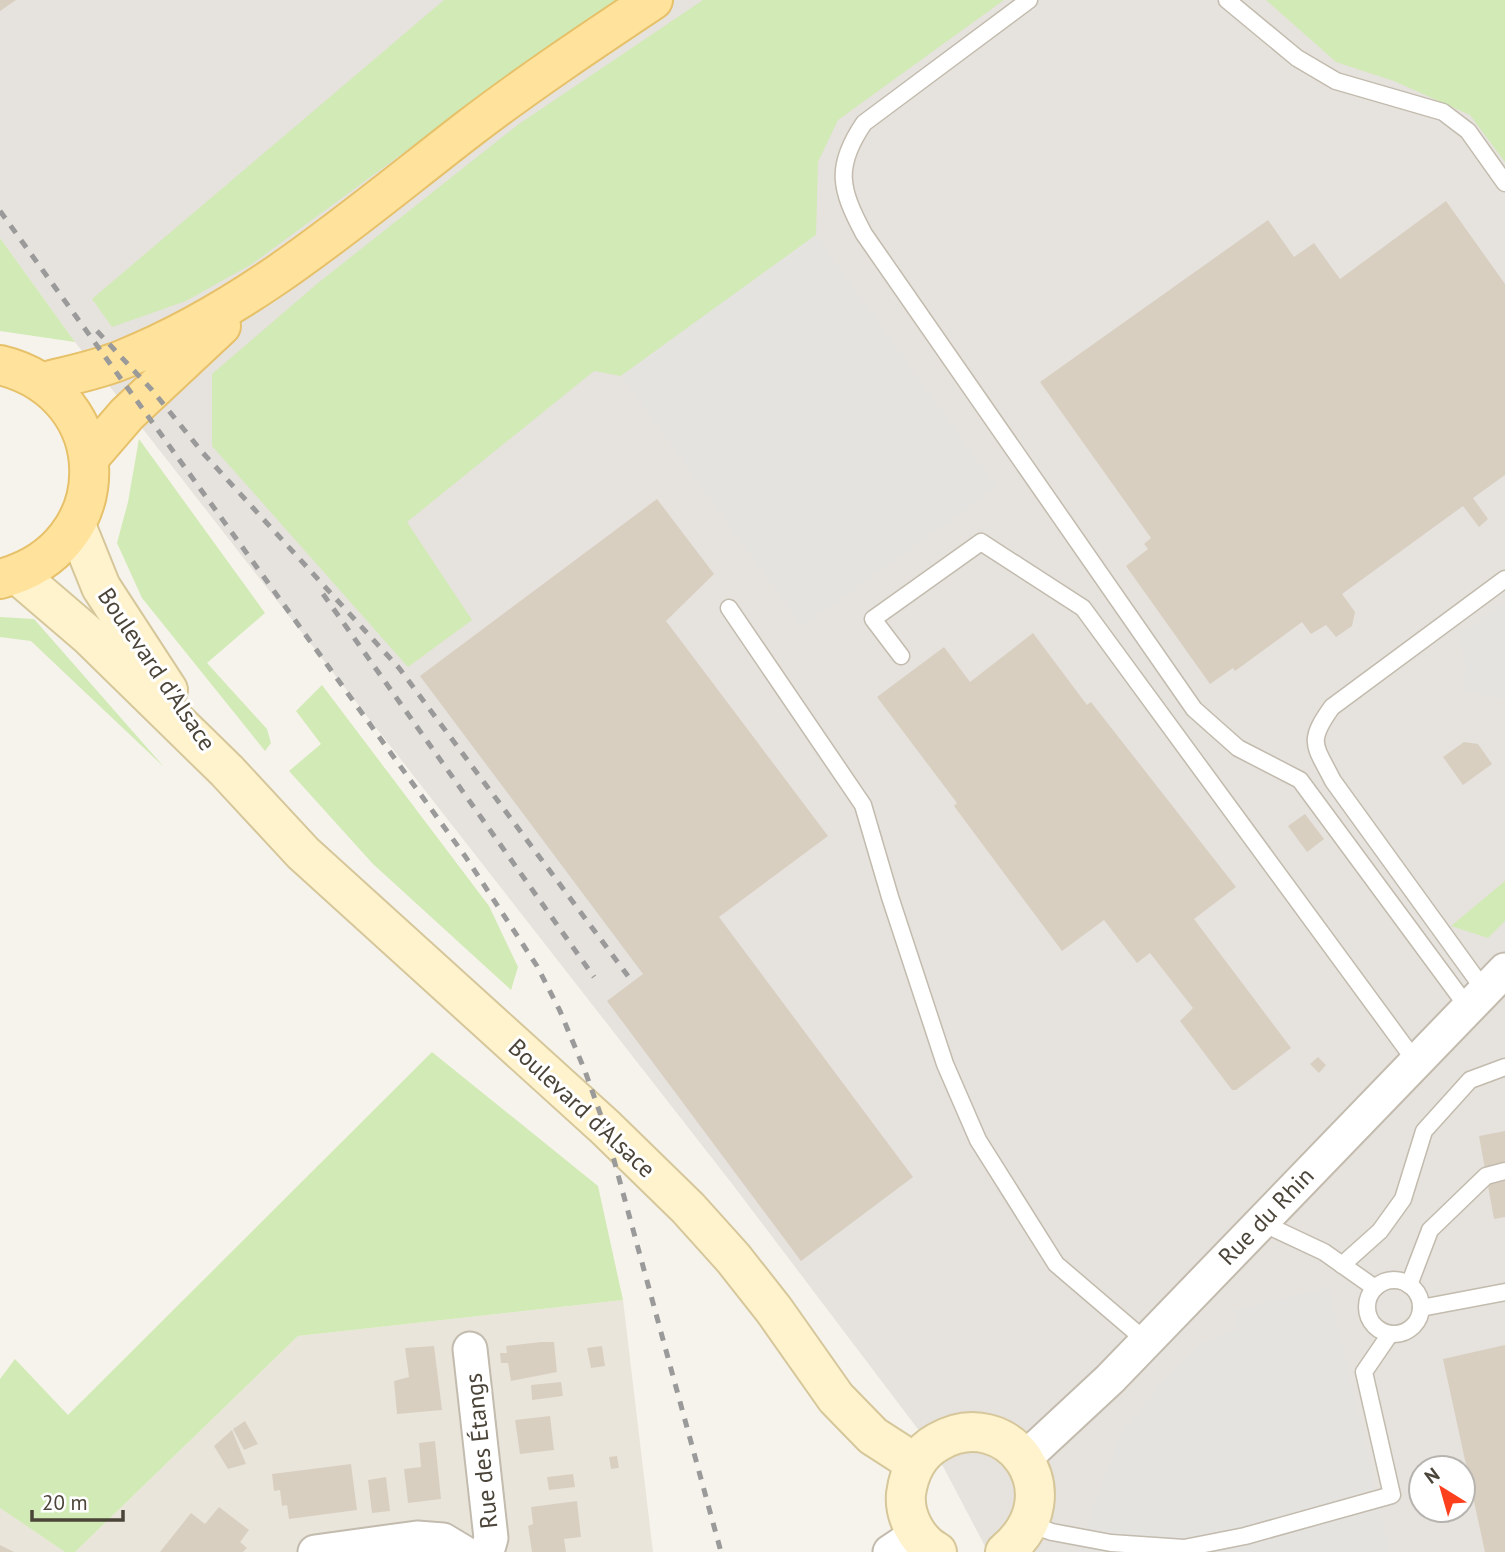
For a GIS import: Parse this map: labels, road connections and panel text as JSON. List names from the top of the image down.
{
  "streets": {
    "main road": ["Boulevard d'Alsace"],
    "street": ["Rue du Rhin", "Rue des Étangs"]
  },
  "scale_bar": "20 m",
  "north": "top left"
}
